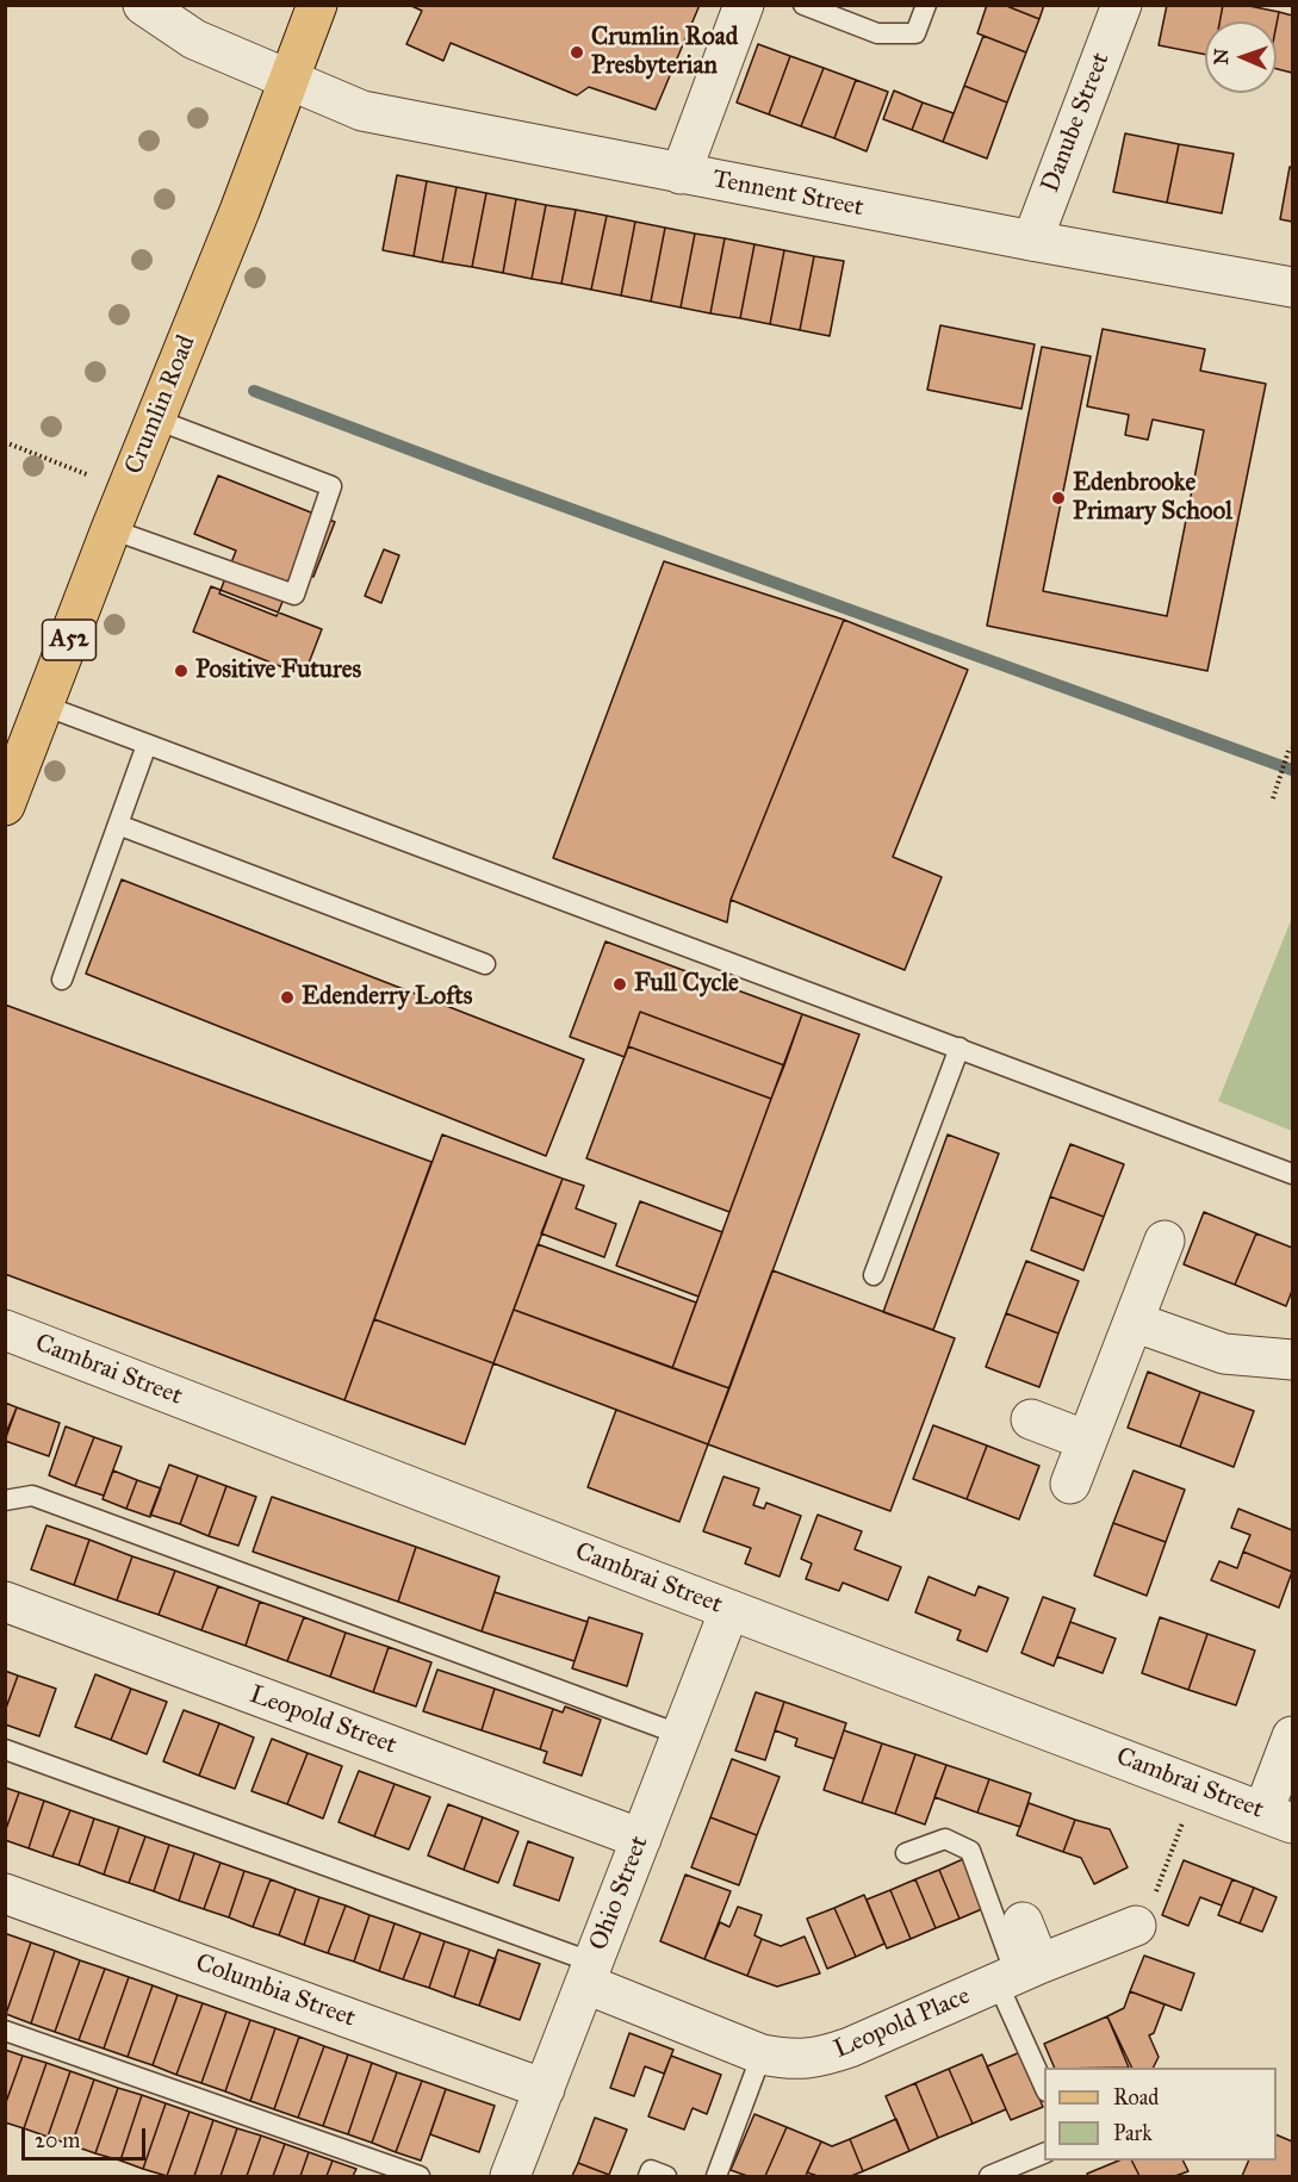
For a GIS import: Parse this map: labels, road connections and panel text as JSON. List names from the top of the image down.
{
  "streets": {
    "main road": ["Crumlin Road", "A52"],
    "street": [
      "Danube Street",
      "Tennent Street",
      "Cambrai Street",
      "Leopold Street",
      "Ohio Street",
      "Columbia Street",
      "Leopold Place"
    ]
  },
  "crossings": [
    ["Danube Street", "Tennent Street"],
    ["Tennent Street", "Crumlin Road"],
    ["Cambrai Street", "Ohio Street"],
    ["Leopold Street", "Ohio Street"],
    ["Ohio Street", "Columbia Street"],
    ["Ohio Street", "Leopold Place"]
  ],
  "places": [
    "Crumlin Road Presbyterian",
    "Edenbrooke Primary School",
    "Positive Futures",
    "Full Cycle",
    "Edenderry Lofts"
  ],
  "legend": ["Road", "Park"],
  "scale_bar": "20 m",
  "north": "left"
}
